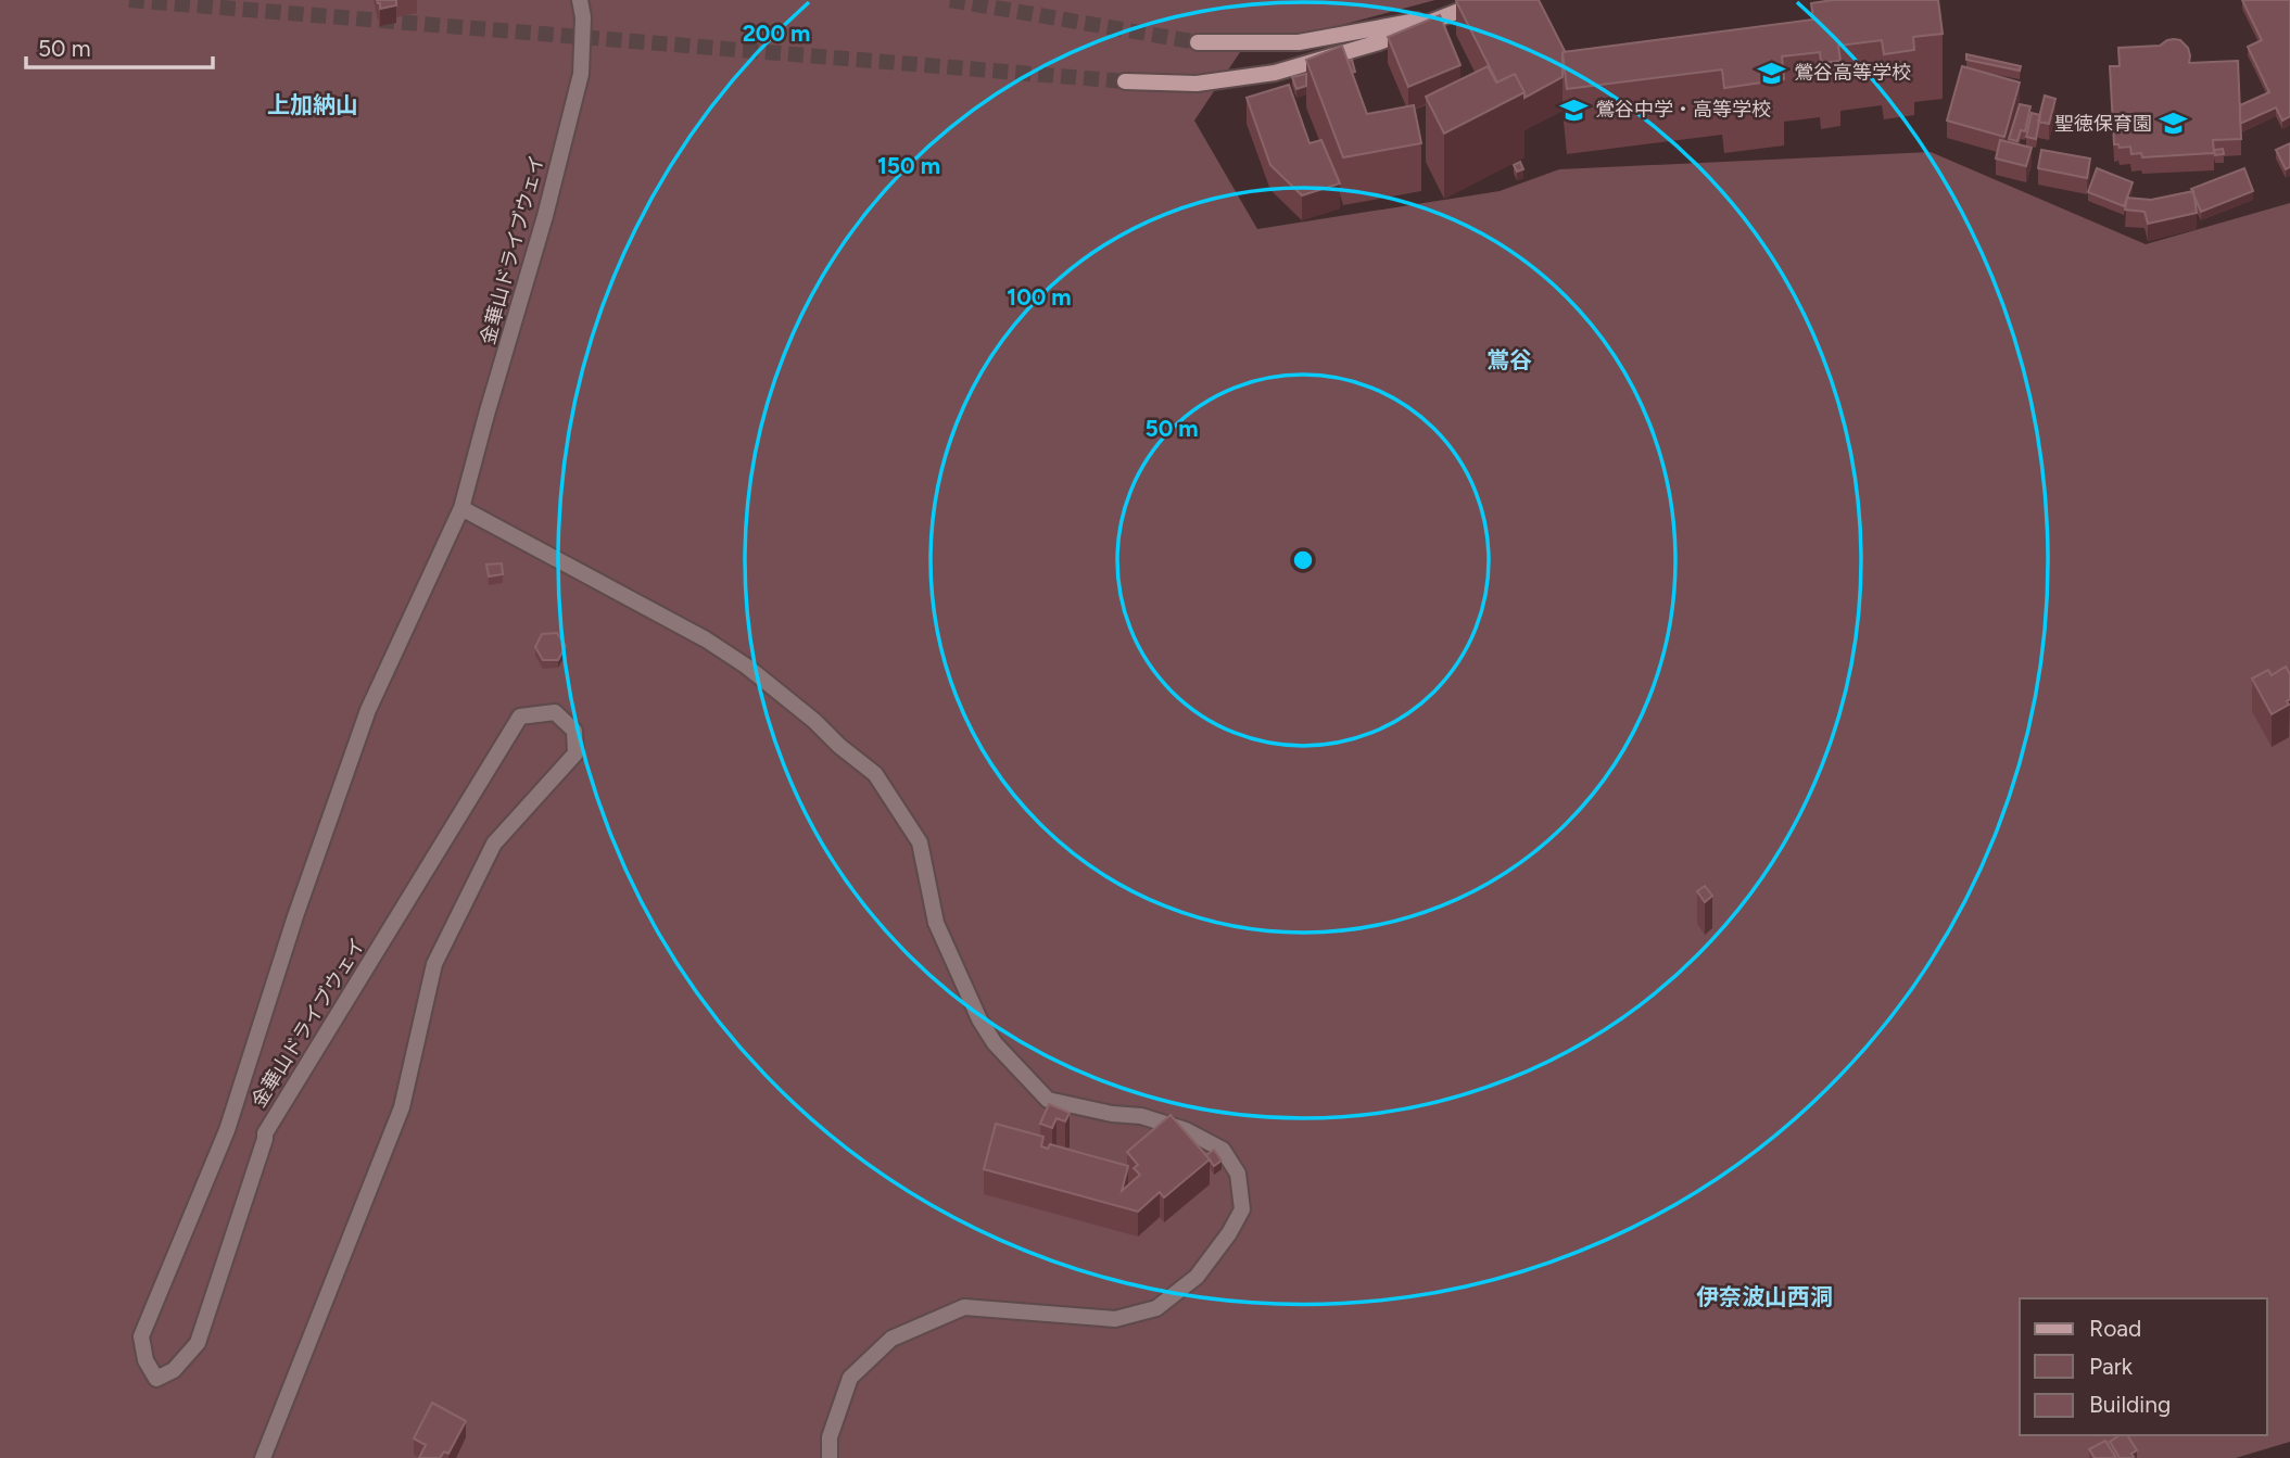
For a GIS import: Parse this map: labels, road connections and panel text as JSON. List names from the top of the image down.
{
  "streets": {
    "street": ["金華山ドライブウェイ"]
  },
  "districts": ["上加納山", "鴬谷", "伊奈波山西洞"],
  "places": {
    "school or university": ["鶯谷高等学校", "鶯谷中学・高等学校", "聖徳保育園"]
  },
  "legend": ["Road", "Park", "Building"],
  "scale_bar": "50 m",
  "rings": [
    "200 m",
    "150 m",
    "100 m",
    "50 m"
  ]
}
